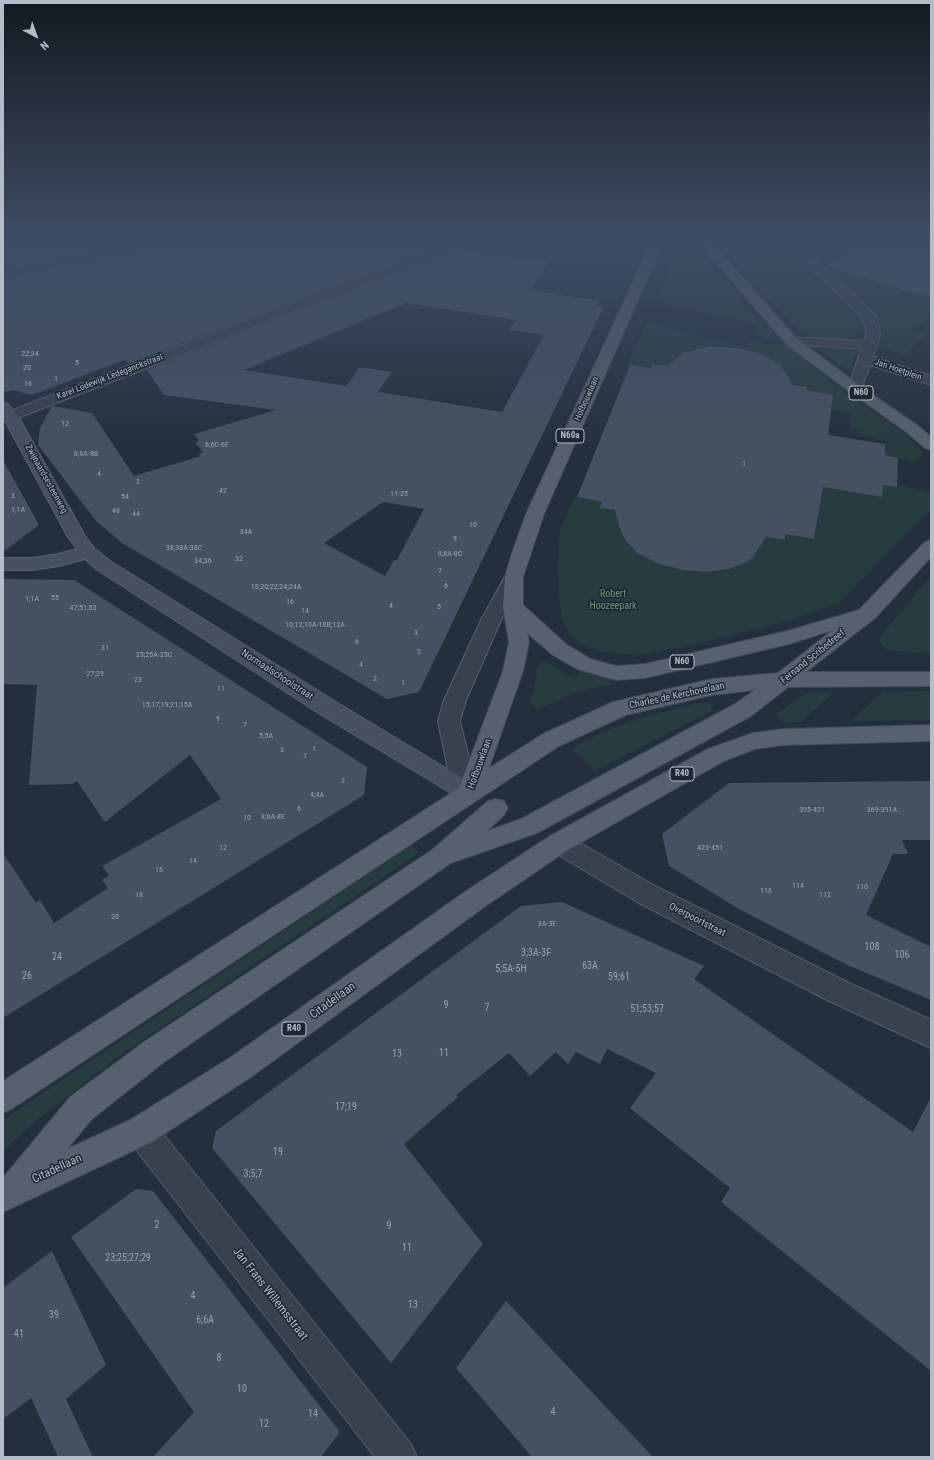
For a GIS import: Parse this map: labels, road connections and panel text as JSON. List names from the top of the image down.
{
  "streets": {
    "main road": [
      "N60",
      "Hofbouwlaan",
      "N60a",
      "Fernand Scribedreef",
      "Charles de Kerchovelaan",
      "R40",
      "Overpoortstraat",
      "Citadellaan"
    ],
    "street": [
      "Jan Hoetplein",
      "Karel Lodewijk Ledeganckstraat",
      "Zwijnaardsesteenweg",
      "Normaalschoolstraat",
      "Jan Frans Willemsstraat"
    ]
  },
  "crossings": [
    ["Jan Hoetplein", "N60"],
    ["Karel Lodewijk Ledeganckstraat", "Zwijnaardsesteenweg"],
    ["N60", "Hofbouwlaan"],
    ["N60", "Fernand Scribedreef"],
    ["Hofbouwlaan", "Normaalschoolstraat"],
    ["Hofbouwlaan", "Charles de Kerchovelaan"],
    ["Hofbouwlaan", "Overpoortstraat"],
    ["Zwijnaardsesteenweg", "Normaalschoolstraat"],
    ["Fernand Scribedreef", "Charles de Kerchovelaan"],
    ["Fernand Scribedreef", "Overpoortstraat"],
    ["Fernand Scribedreef", "Citadellaan"],
    ["Normaalschoolstraat", "Charles de Kerchovelaan"],
    ["Normaalschoolstraat", "Overpoortstraat"],
    ["Charles de Kerchovelaan", "Overpoortstraat"],
    ["R40", "Overpoortstraat"],
    ["R40", "Citadellaan"],
    ["Overpoortstraat", "Citadellaan"],
    ["Citadellaan", "Jan Frans Willemsstraat"]
  ],
  "parks": ["Robert Hoozeepark"],
  "house_numbers": [
    "22;24",
    "5",
    "20",
    "1",
    "16",
    "12",
    "6;6C-6F",
    "8;8A-8B",
    "1",
    "4",
    "2",
    "42",
    "11-25",
    "3",
    "54",
    "1;1A",
    "46",
    "44",
    "10",
    "34A",
    "9",
    "38;38A-38C",
    "8;8A-8C",
    "32",
    "34;36",
    "7",
    "6",
    "18;20;22;24;24A",
    "55",
    "1;1A",
    "16",
    "4",
    "5",
    "47;51;53",
    "14",
    "10;12;10A-10B;12A",
    "3",
    "6",
    "31",
    "2",
    "25;25A-25C",
    "4",
    "27;29",
    "2",
    "23",
    "1",
    "11",
    "15;17;19;21;15A",
    "9",
    "7",
    "5;5A",
    "1",
    "3",
    "1",
    "2",
    "4;4A",
    "6",
    "395-421",
    "369-391A",
    "8;8A-8E",
    "10",
    "12",
    "423-451",
    "14",
    "16",
    "114",
    "110",
    "116",
    "18",
    "112",
    "20",
    "3A-3F",
    "108",
    "3;3A-3F",
    "106",
    "24",
    "63A",
    "5;5A-5H",
    "26",
    "59;61",
    "9",
    "7",
    "51;53;57",
    "11",
    "13",
    "17;19",
    "19",
    "3;5;7",
    "2",
    "9",
    "11",
    "23;25;27;29",
    "4",
    "13",
    "39",
    "6;6A",
    "41",
    "8",
    "10",
    "4",
    "14",
    "12"
  ],
  "north": "bottom right"
}
